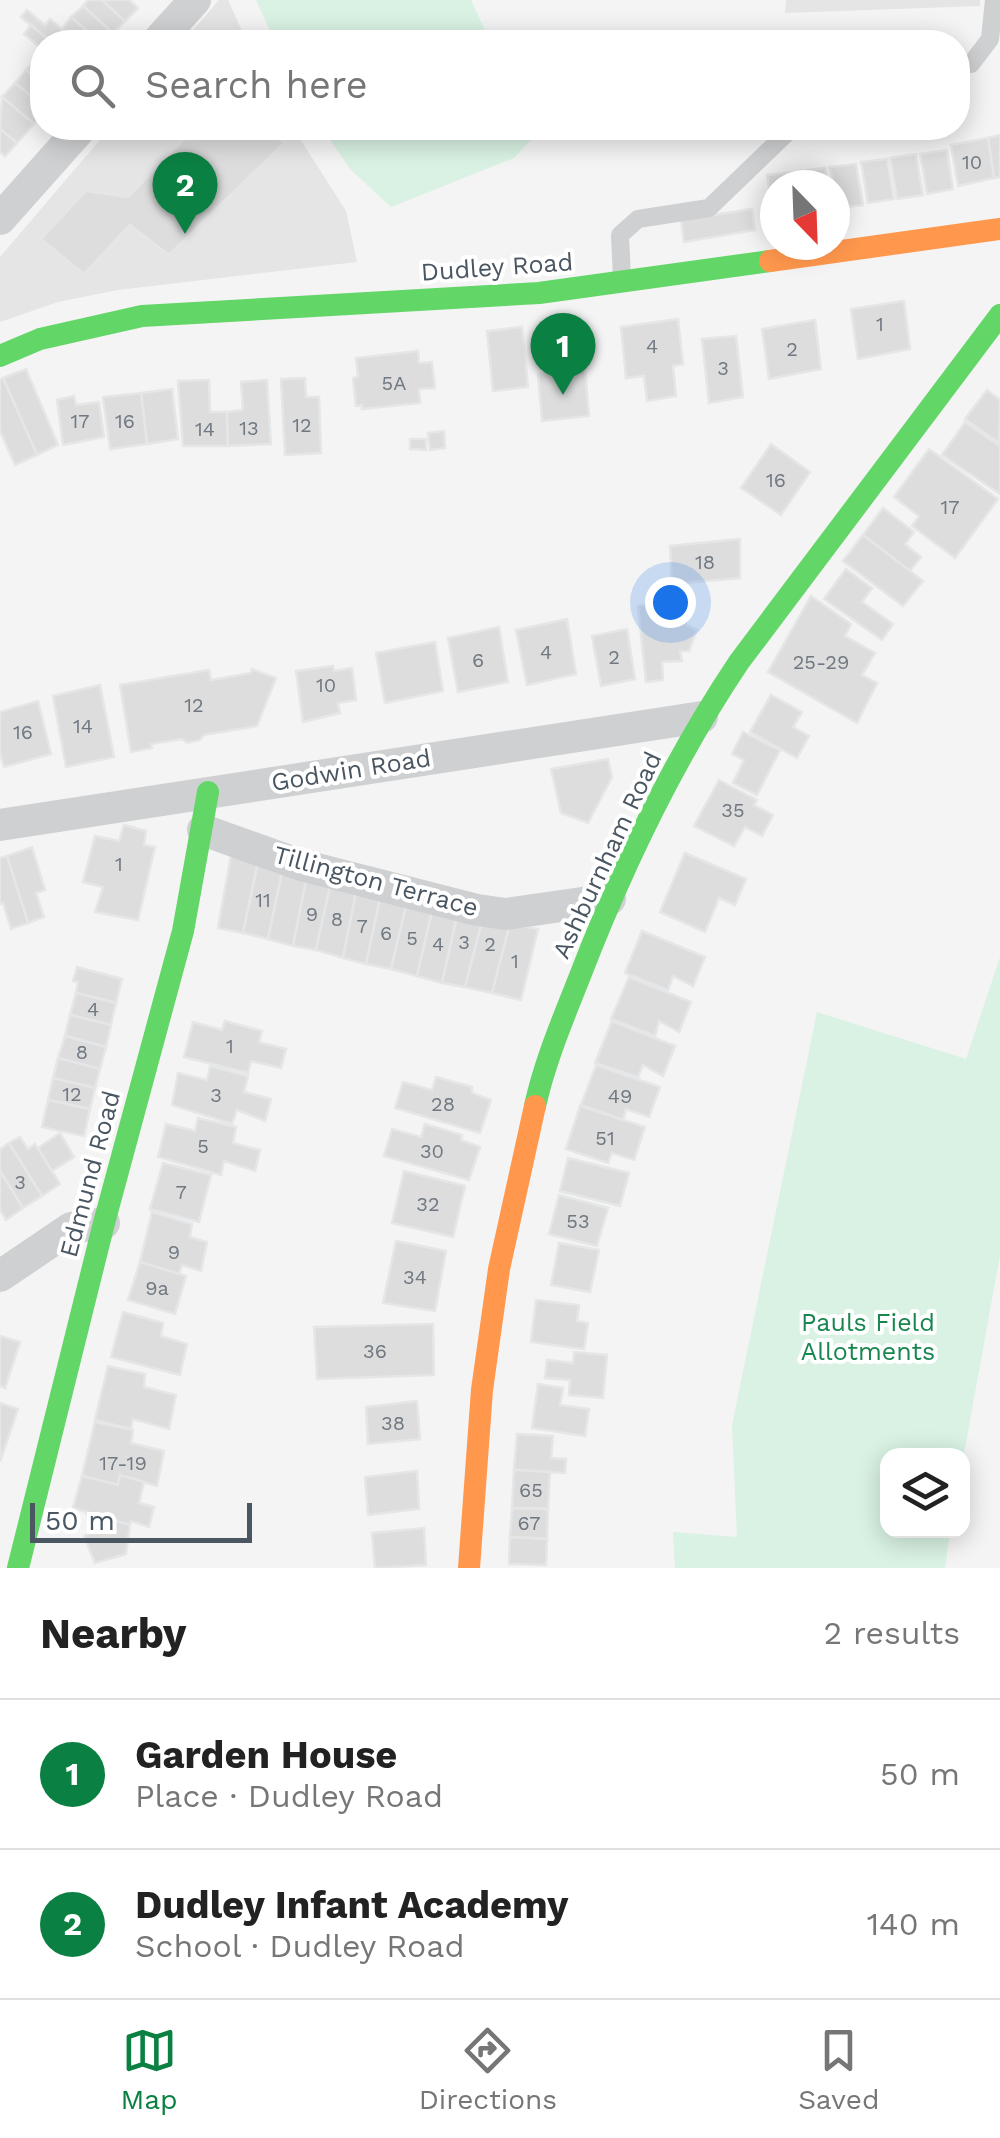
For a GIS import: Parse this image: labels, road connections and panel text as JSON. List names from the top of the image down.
{
  "streets": {
    "street": [
      "Dudley Road",
      "Godwin Road",
      "Ashburnham Road",
      "Tillington Terrace",
      "Edmund Road"
    ]
  },
  "crossings": [
    ["Godwin Road", "Ashburnham Road"],
    ["Godwin Road", "Edmund Road"],
    ["Ashburnham Road", "Tillington Terrace"],
    ["Tillington Terrace", "Edmund Road"]
  ],
  "parks": ["Pauls Field Allotments"],
  "house_numbers": [
    "10",
    "1",
    "4",
    "2",
    "3",
    "5A",
    "17",
    "16",
    "12",
    "13",
    "14",
    "16",
    "17",
    "18",
    "4",
    "2",
    "6",
    "25-29",
    "10",
    "12",
    "14",
    "16",
    "35",
    "1",
    "11",
    "9",
    "8",
    "7",
    "6",
    "5",
    "3",
    "4",
    "2",
    "1",
    "4",
    "1",
    "8",
    "12",
    "3",
    "49",
    "28",
    "51",
    "5",
    "30",
    "3",
    "7",
    "32",
    "53",
    "9",
    "34",
    "9a",
    "36",
    "38",
    "17-19",
    "65",
    "67"
  ],
  "scale_bar": "50 m",
  "north": "bottom right",
  "page": {
    "search": "Search here",
    "pins": ["2", "1"],
    "scale": "50 m",
    "heading": ["Nearby", "2 results"],
    "list": [
      {
        "mark": "1",
        "name": "Garden House",
        "note": "Place · Dudley Road",
        "value": "50 m"
      },
      {
        "mark": "2",
        "name": "Dudley Infant Academy",
        "note": "School · Dudley Road",
        "value": "140 m"
      }
    ],
    "nav": ["Map", "Directions", "Saved"]
  }
}
